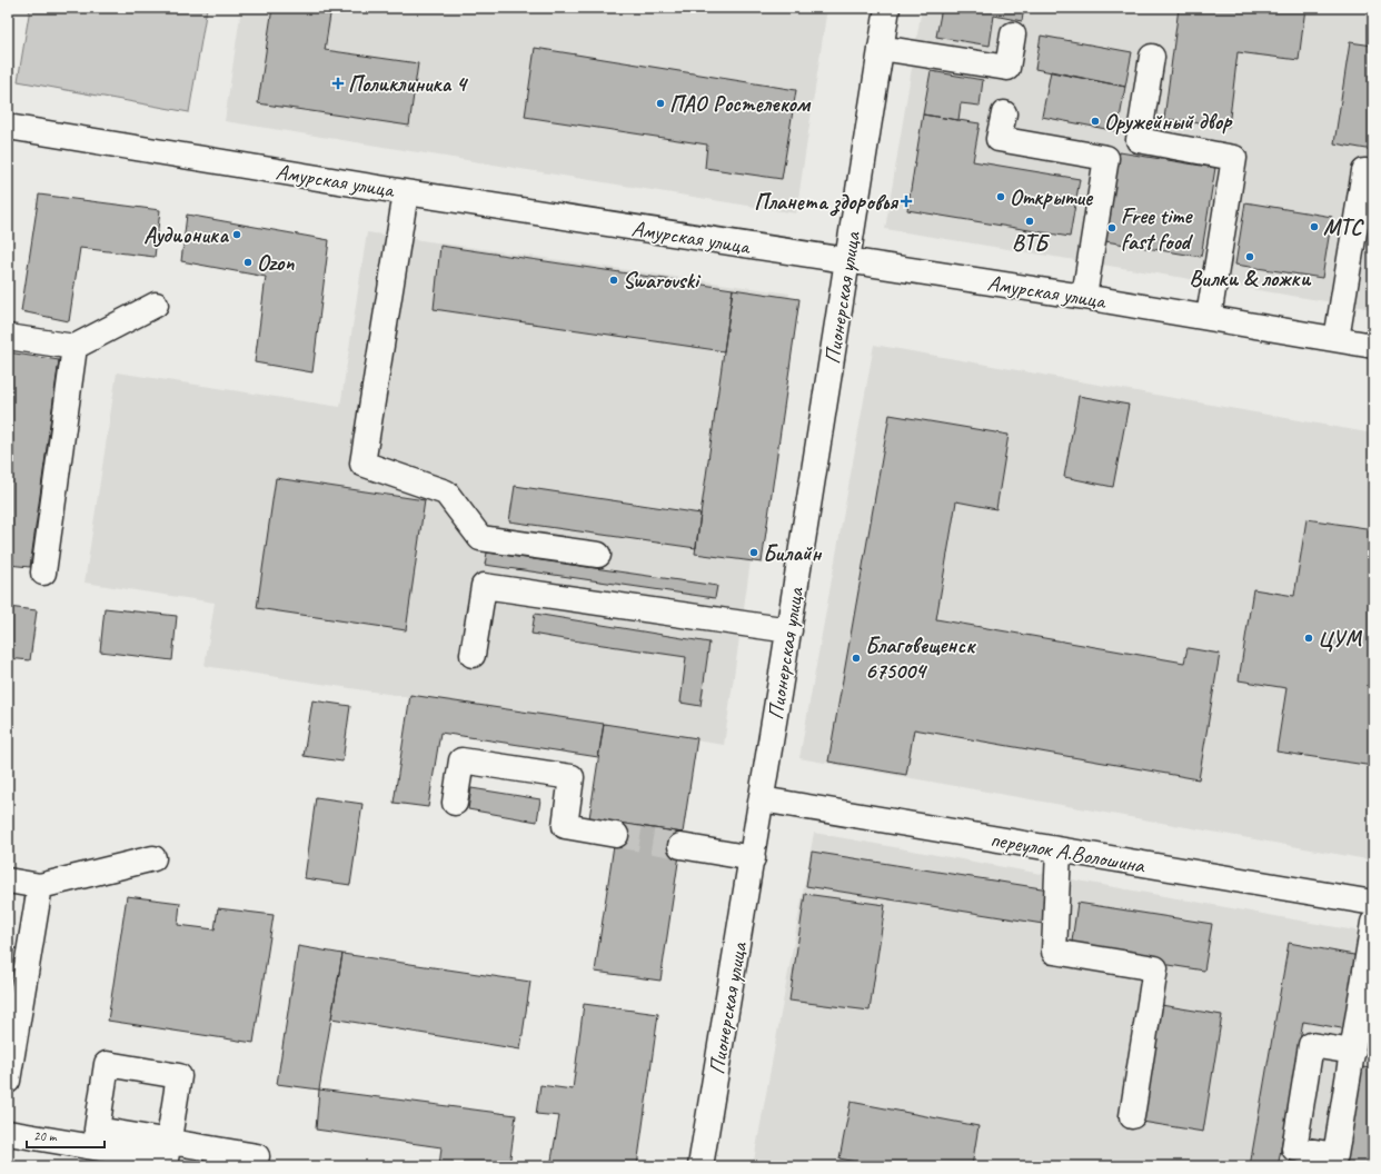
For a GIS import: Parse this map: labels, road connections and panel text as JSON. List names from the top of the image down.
{
  "streets": {
    "street": ["Амурская улица", "Пионерская улица", "переулок А.Волошина"]
  },
  "crossings": [
    ["Амурская улица", "Пионерская улица"],
    ["Пионерская улица", "переулок А.Волошина"]
  ],
  "places": {
    "health": ["Поликлиника 4", "Планета здоровья"],
    "other": [
      "ПАО Ростелеком",
      "Оружейный двор",
      "Открытие",
      "ВТБ",
      "МТС",
      "Free time fast food",
      "Аудионика",
      "Вилки & ложки",
      "Ozon",
      "Swarovski",
      "Билайн",
      "ЦУМ",
      "Благовещенск 675004"
    ]
  },
  "scale_bar": "20 m"
}
